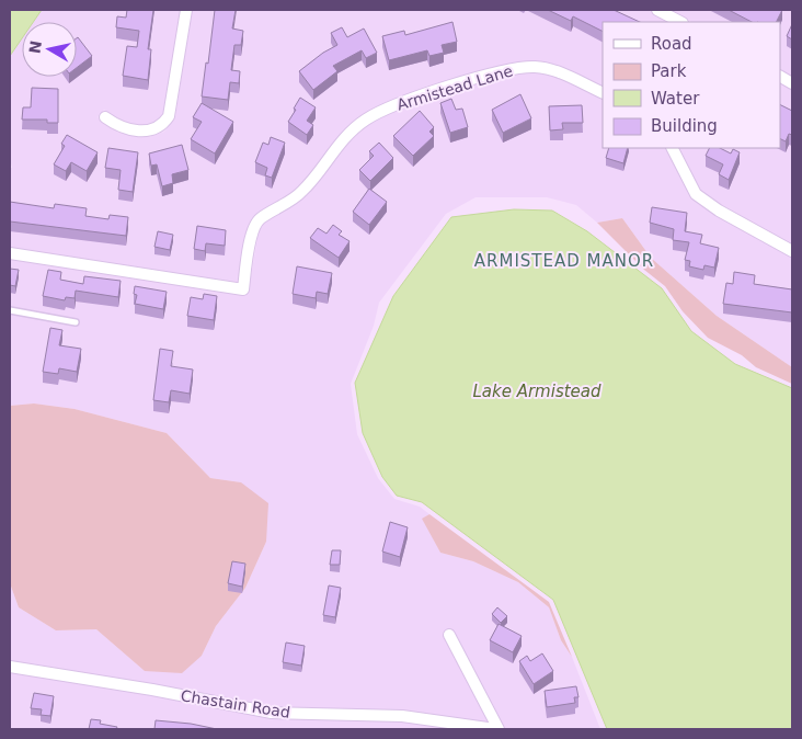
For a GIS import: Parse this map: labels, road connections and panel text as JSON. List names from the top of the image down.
{
  "streets": {
    "street": ["Armistead Lane", "Chastain Road"]
  },
  "districts": ["ARMISTEAD MANOR"],
  "water": ["Lake Armistead"],
  "legend": [
    "Road",
    "Park",
    "Water",
    "Building"
  ],
  "north": "left"
}
